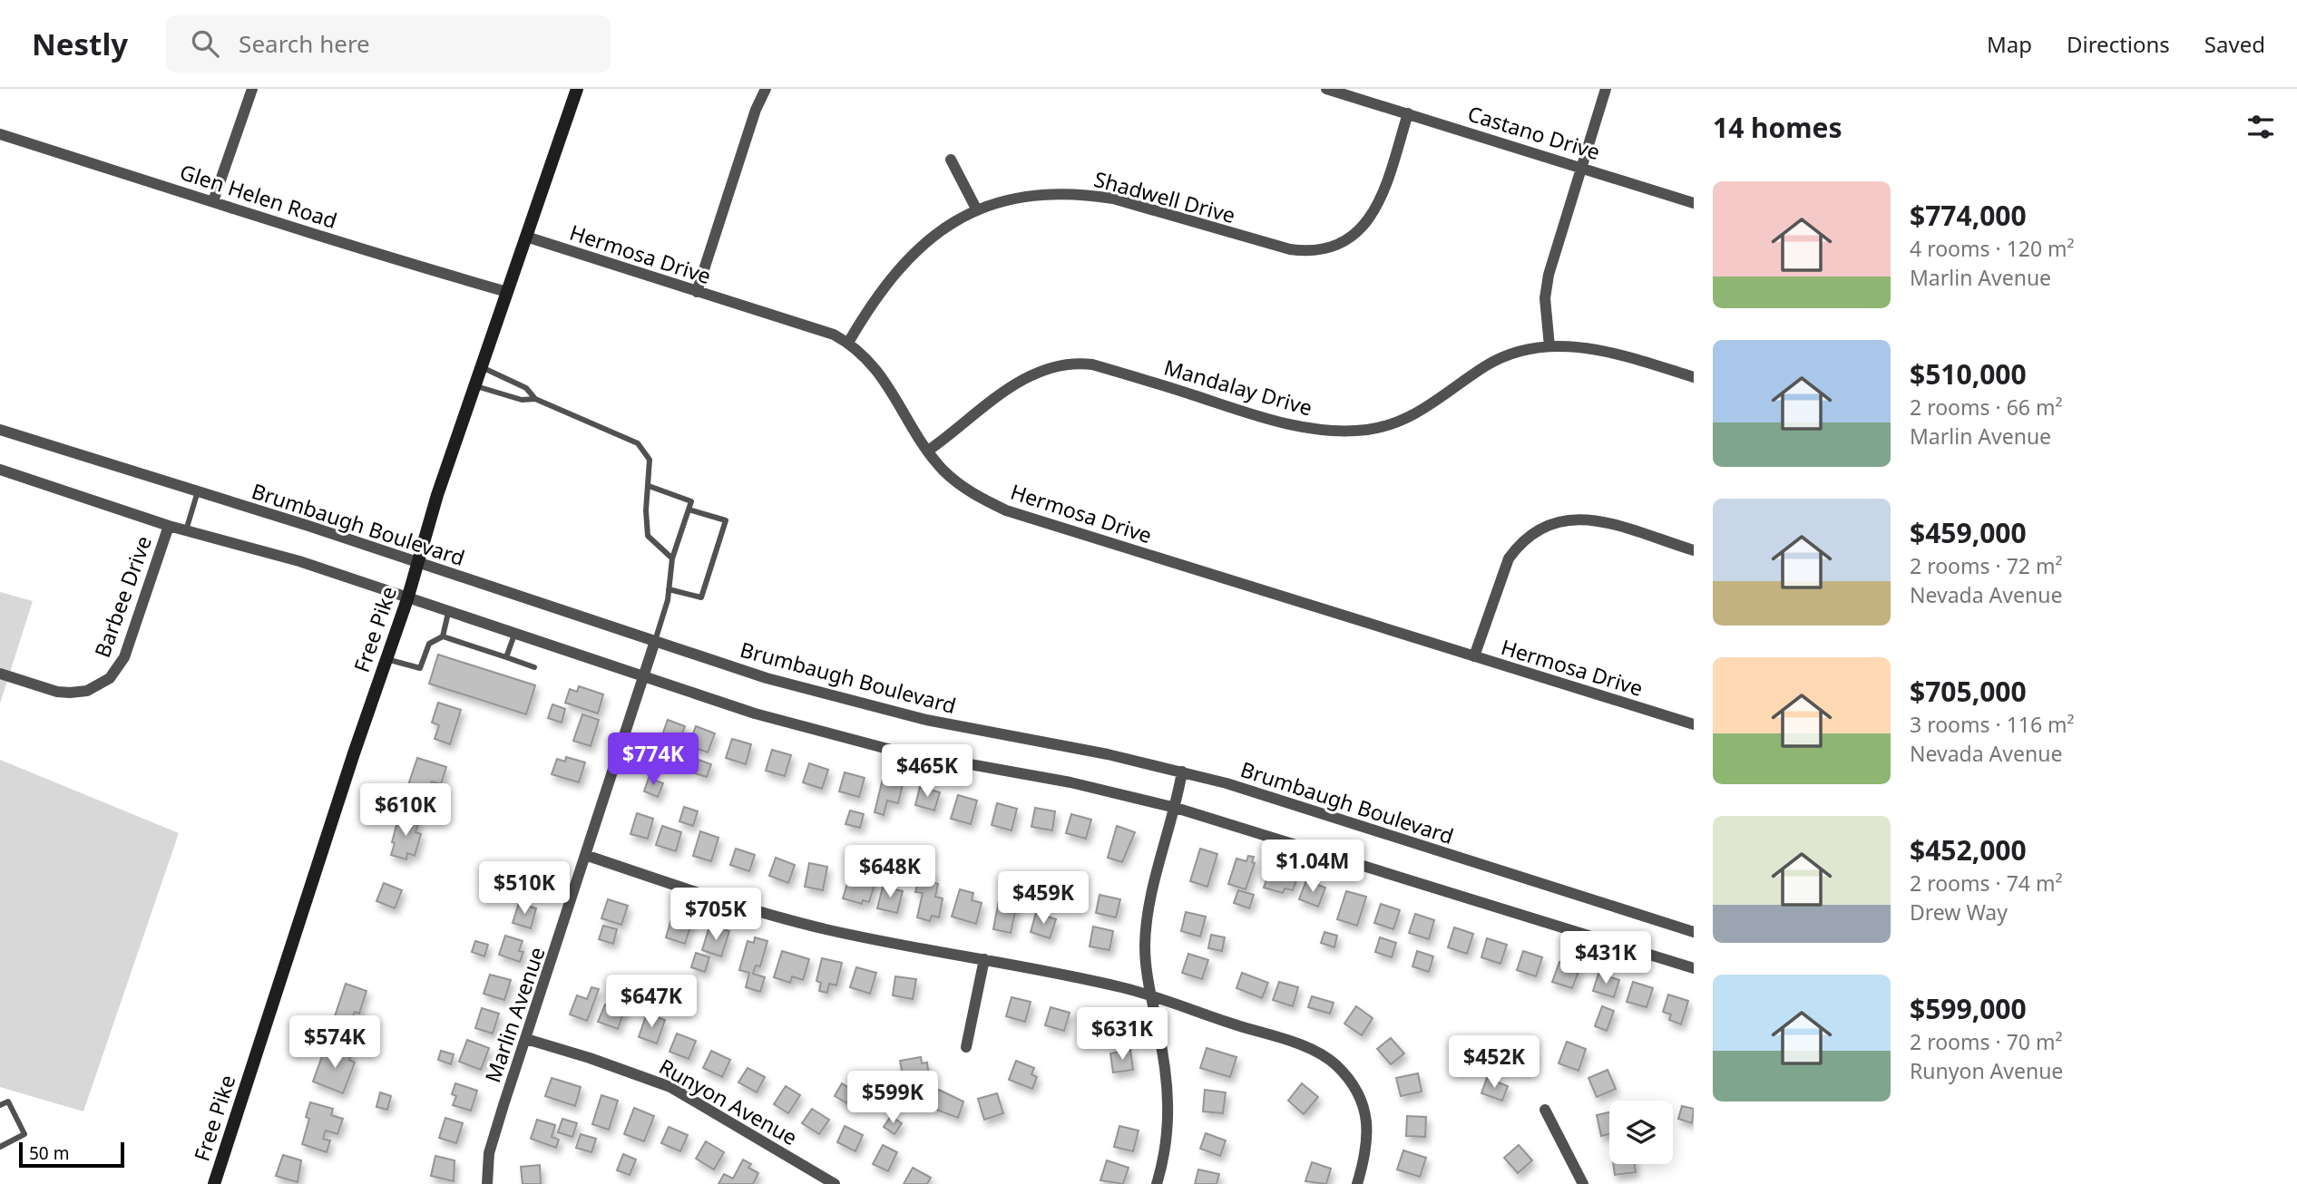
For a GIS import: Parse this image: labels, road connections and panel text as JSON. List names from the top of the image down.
{
  "streets": {
    "main road": ["Free Pike"],
    "street": [
      "Castano Drive",
      "Glen Helen Road",
      "Shadwell Drive",
      "Hermosa Drive",
      "Mandalay Drive",
      "Brumbaugh Boulevard",
      "Barbee Drive",
      "Marlin Avenue",
      "Runyon Avenue"
    ]
  },
  "crossings": [
    ["Castano Drive", "Shadwell Drive"],
    ["Glen Helen Road", "Free Pike"],
    ["Shadwell Drive", "Hermosa Drive"],
    ["Hermosa Drive", "Mandalay Drive"],
    ["Hermosa Drive", "Free Pike"],
    ["Brumbaugh Boulevard", "Free Pike"],
    ["Brumbaugh Boulevard", "Marlin Avenue"],
    ["Marlin Avenue", "Runyon Avenue"]
  ],
  "scale_bar": "50 m",
  "page": {
    "header": "Nestly",
    "search": "Search here",
    "nav": ["Map", "Directions", "Saved"],
    "heading": "14 homes",
    "list": [
      {
        "name": "$774,000",
        "note": "4 rooms · 120 m² · Marlin Avenue"
      },
      {
        "name": "$510,000",
        "note": "2 rooms · 66 m² · Marlin Avenue"
      },
      {
        "name": "$459,000",
        "note": "2 rooms · 72 m² · Nevada Avenue"
      },
      {
        "name": "$705,000",
        "note": "3 rooms · 116 m² · Nevada Avenue"
      },
      {
        "name": "$452,000",
        "note": "2 rooms · 74 m² · Drew Way"
      },
      {
        "name": "$599,000",
        "note": "2 rooms · 70 m² · Runyon Avenue"
      }
    ],
    "price": [
      "$774K",
      "$465K",
      "$610K",
      "$1.04M",
      "$648K",
      "$510K",
      "$459K",
      "$705K",
      "$431K",
      "$647K",
      "$631K",
      "$574K",
      "$452K",
      "$599K"
    ],
    "scale": "50 m"
  }
}
